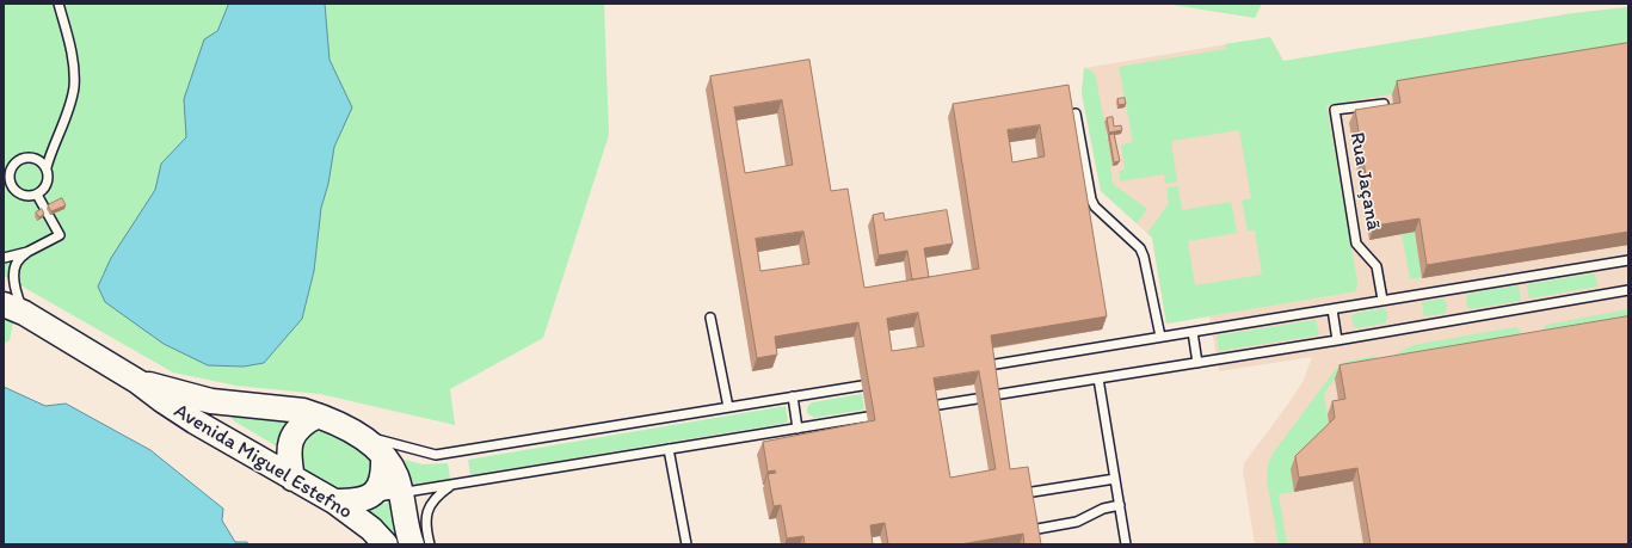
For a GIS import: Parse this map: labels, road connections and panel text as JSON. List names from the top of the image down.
{
  "streets": {
    "main road": ["Avenida Miguel Estefno"],
    "lane": ["Rua Jaçanã"]
  }
}
